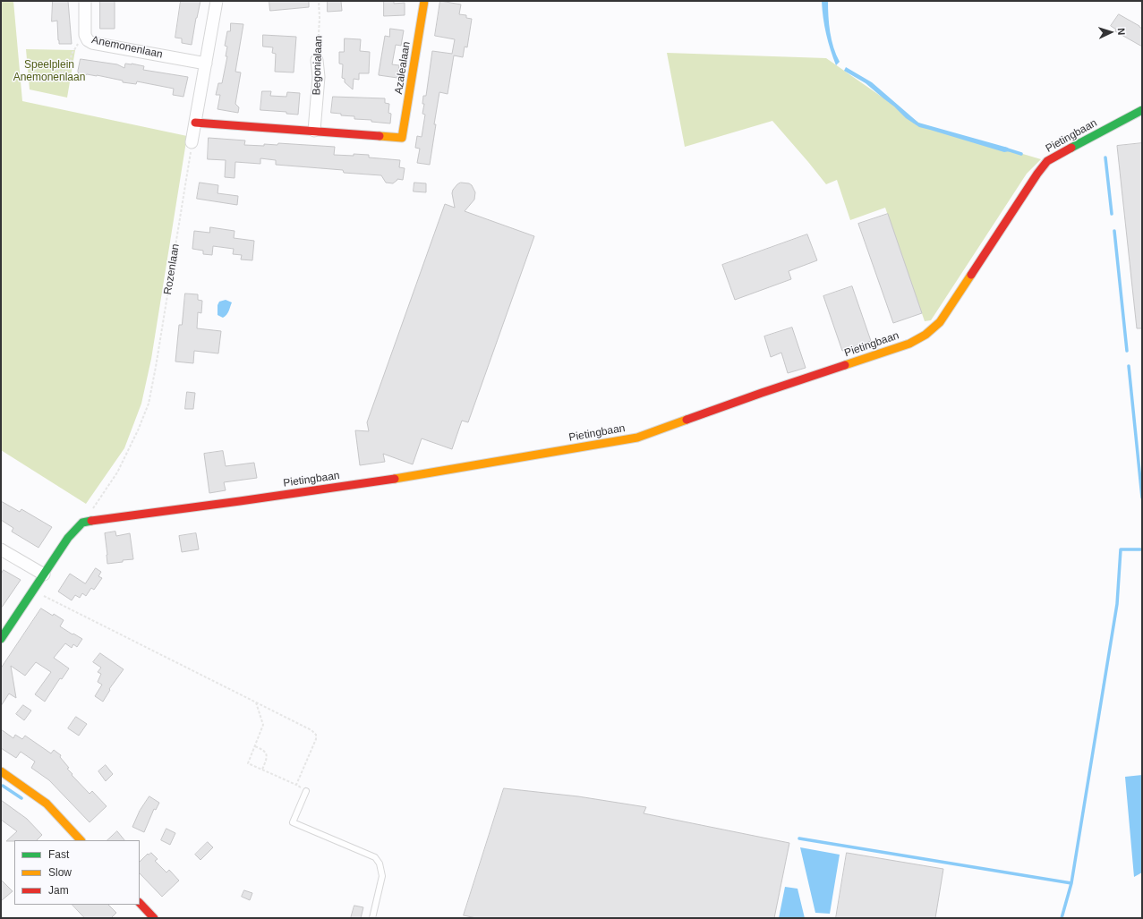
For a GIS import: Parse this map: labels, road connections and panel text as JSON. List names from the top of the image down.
{
  "streets": {
    "street": [
      "Anemonenlaan",
      "Begonialaan",
      "Azalealaan",
      "Pietingbaan"
    ],
    "path": ["Rozenlaan"]
  },
  "crossings": [
    ["Begonialaan", "Azalealaan"],
    ["Pietingbaan", "Rozenlaan"]
  ],
  "parks": ["Speelplein Anemonenlaan"],
  "legend": ["Fast", "Slow", "Jam"],
  "north": "right"
}
